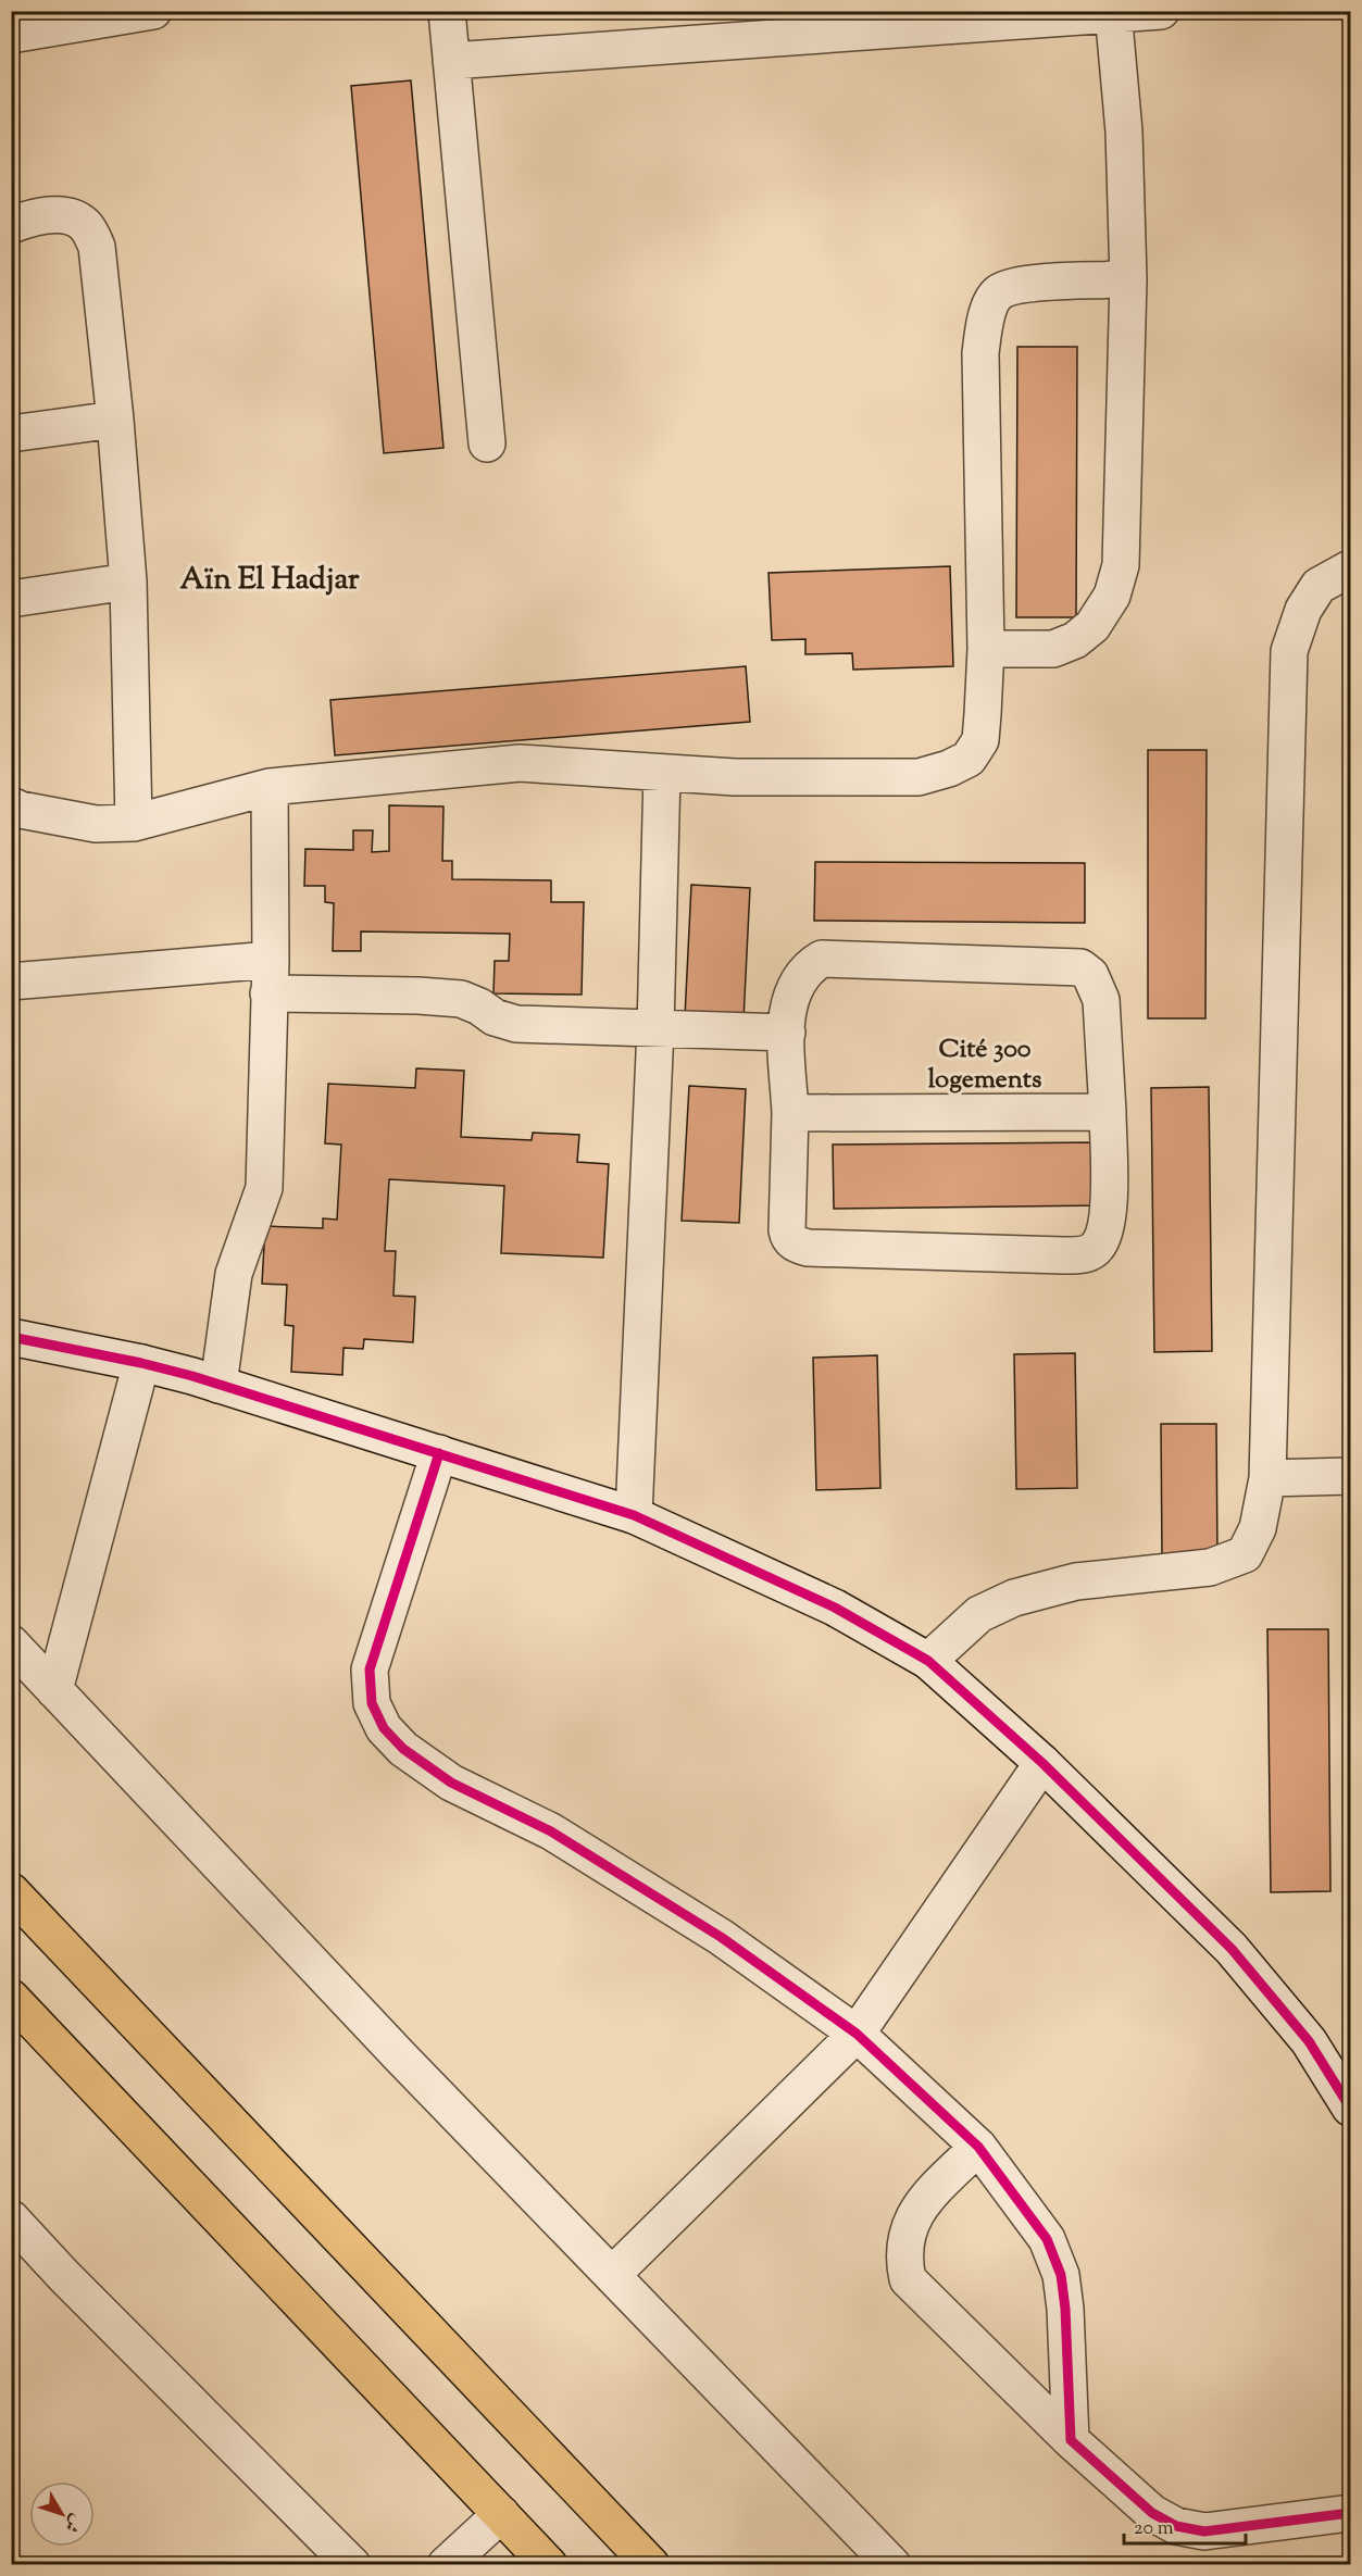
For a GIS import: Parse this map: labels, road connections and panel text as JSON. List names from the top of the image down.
{
  "districts": ["Aïn El Hadjar", "Cité 300 logements"],
  "scale_bar": "20 m",
  "north": "bottom right"
}
